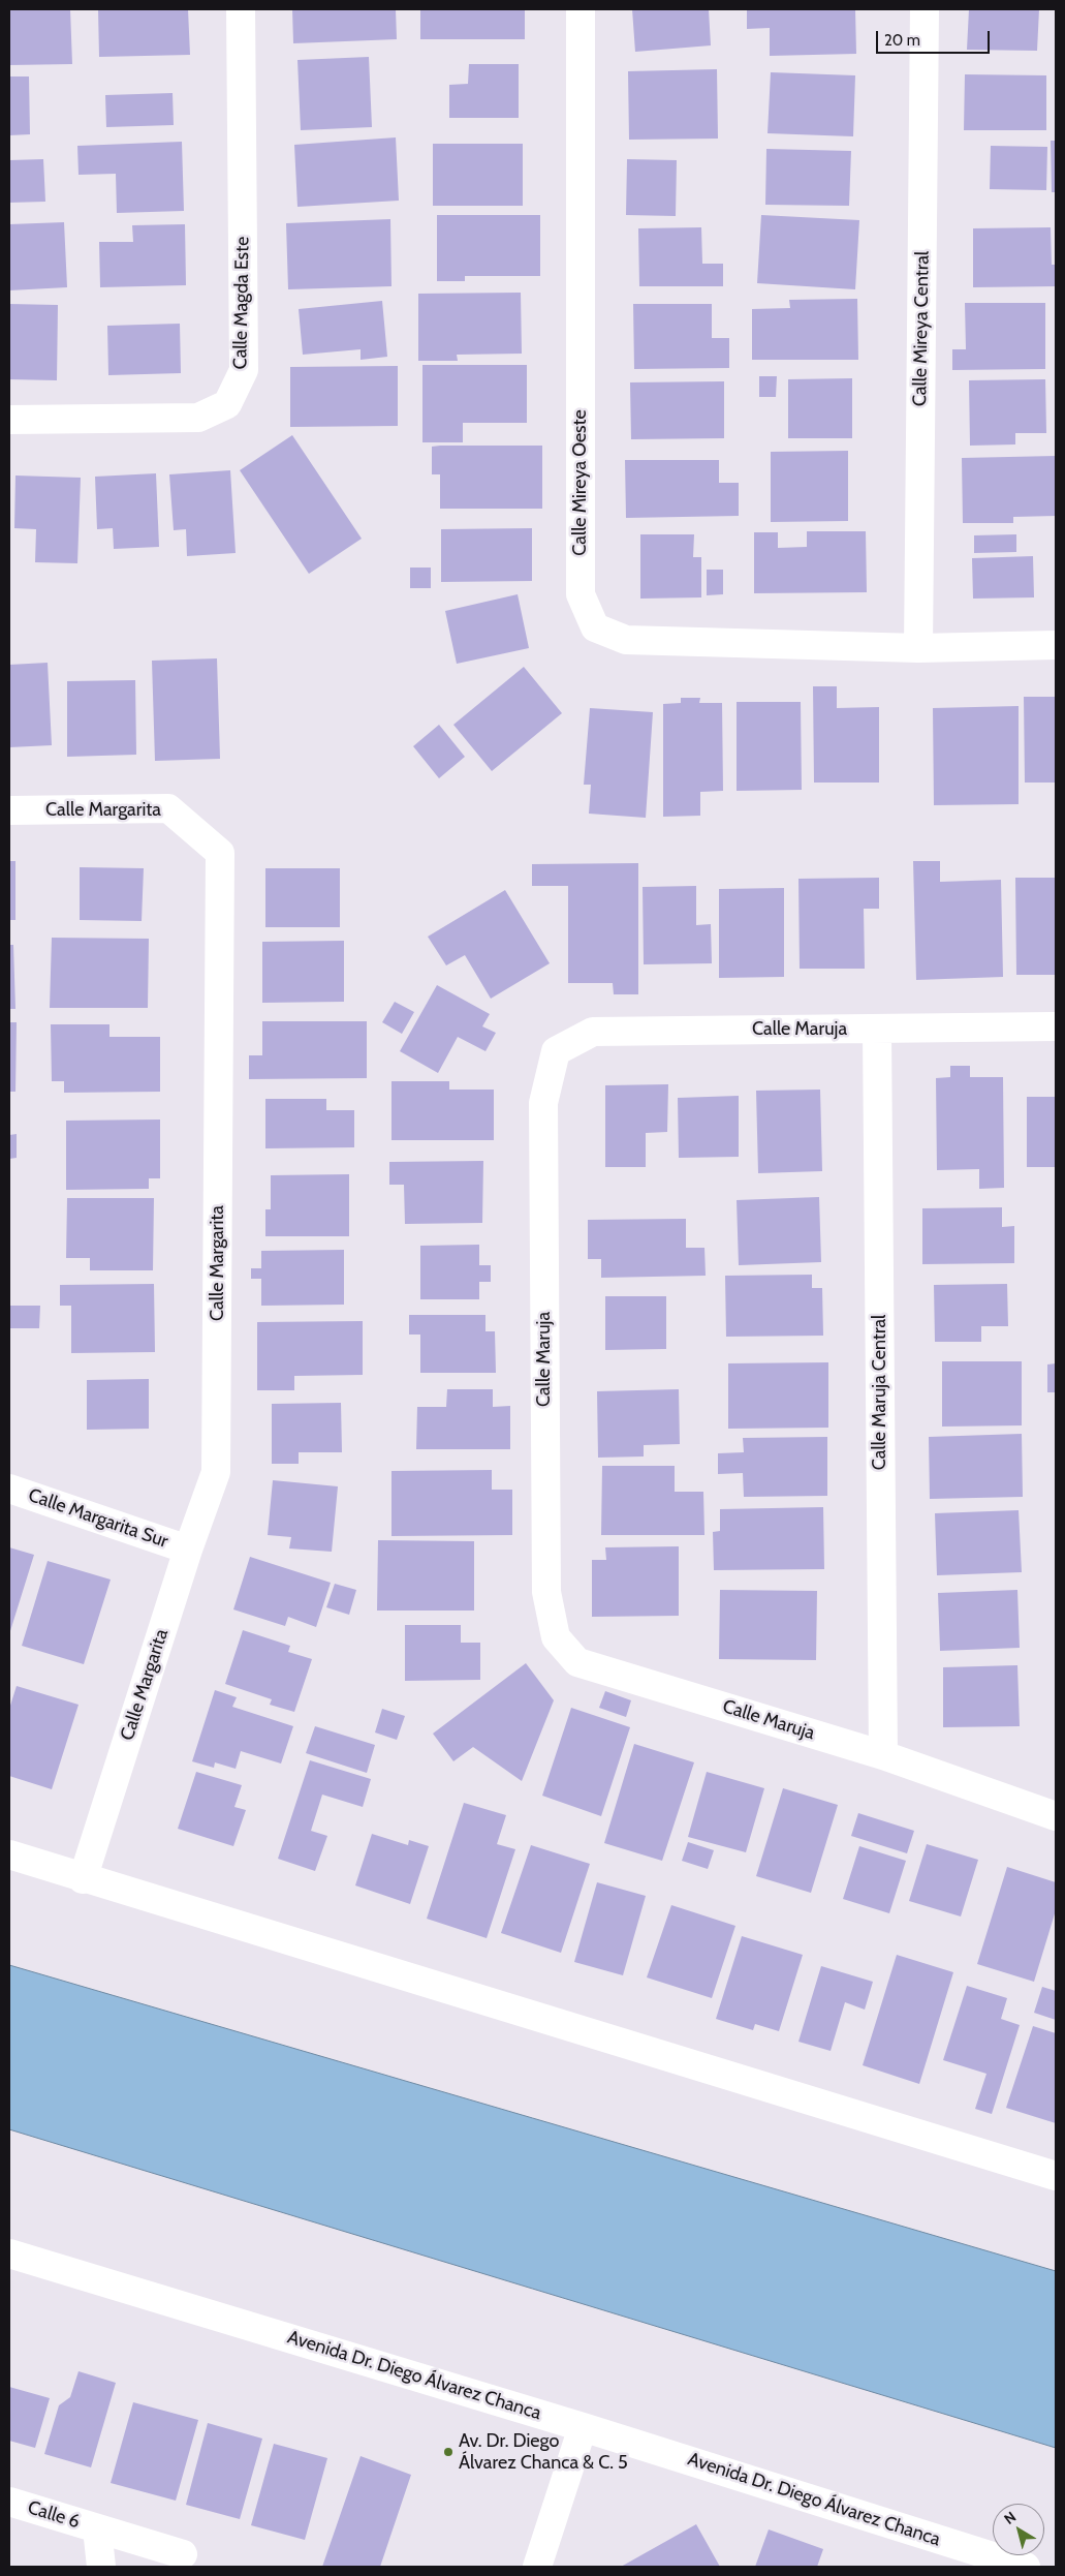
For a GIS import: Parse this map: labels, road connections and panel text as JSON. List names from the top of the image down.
{
  "streets": {
    "street": [
      "Calle Magda Este",
      "Calle Mireya Central",
      "Calle Mireya Oeste",
      "Calle Margarita",
      "Calle Maruja",
      "Calle Maruja Central",
      "Calle Margarita Sur",
      "Avenida Dr. Diego Álvarez Chanca",
      "Calle 6"
    ]
  },
  "crossings": [
    ["Calle Mireya Central", "Calle Mireya Oeste"],
    ["Calle Margarita", "Calle Margarita Sur"],
    ["Calle Maruja", "Calle Maruja Central"]
  ],
  "places": ["Av. Dr. Diego Álvarez Chanca & C. 5"],
  "scale_bar": "20 m",
  "north": "top left"
}
